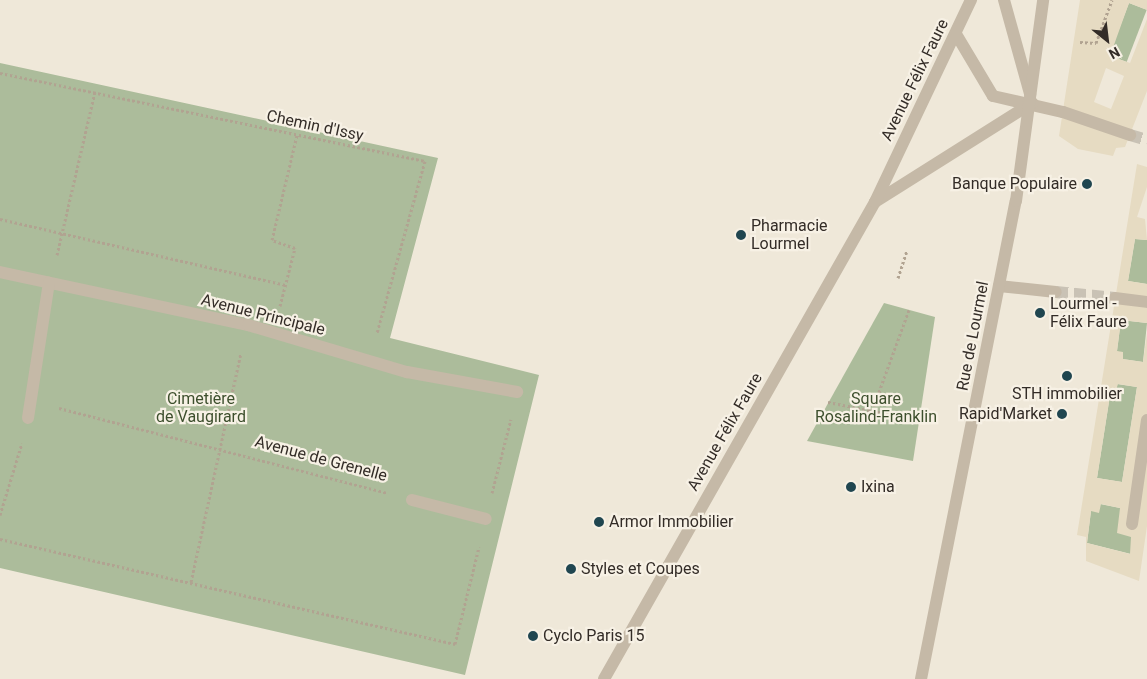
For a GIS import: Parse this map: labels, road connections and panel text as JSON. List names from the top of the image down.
{
  "streets": {
    "street": ["Avenue Félix Faure", "Avenue Principale", "Rue de Lourmel"],
    "path": ["Chemin d'Issy", "Avenue de Grenelle"]
  },
  "crossings": [
    ["Avenue Félix Faure", "Rue de Lourmel"],
    ["Chemin d'Issy", "Avenue Principale"]
  ],
  "parks": ["Cimetière de Vaugirard", "Square Rosalind-Franklin"],
  "places": [
    "Banque Populaire",
    "Pharmacie Lourmel",
    "Lourmel - Félix Faure",
    "STH immobilier",
    "Rapid'Market",
    "Ixina",
    "Armor Immobilier",
    "Styles et Coupes",
    "Cyclo Paris 15"
  ],
  "north": "bottom right"
}
